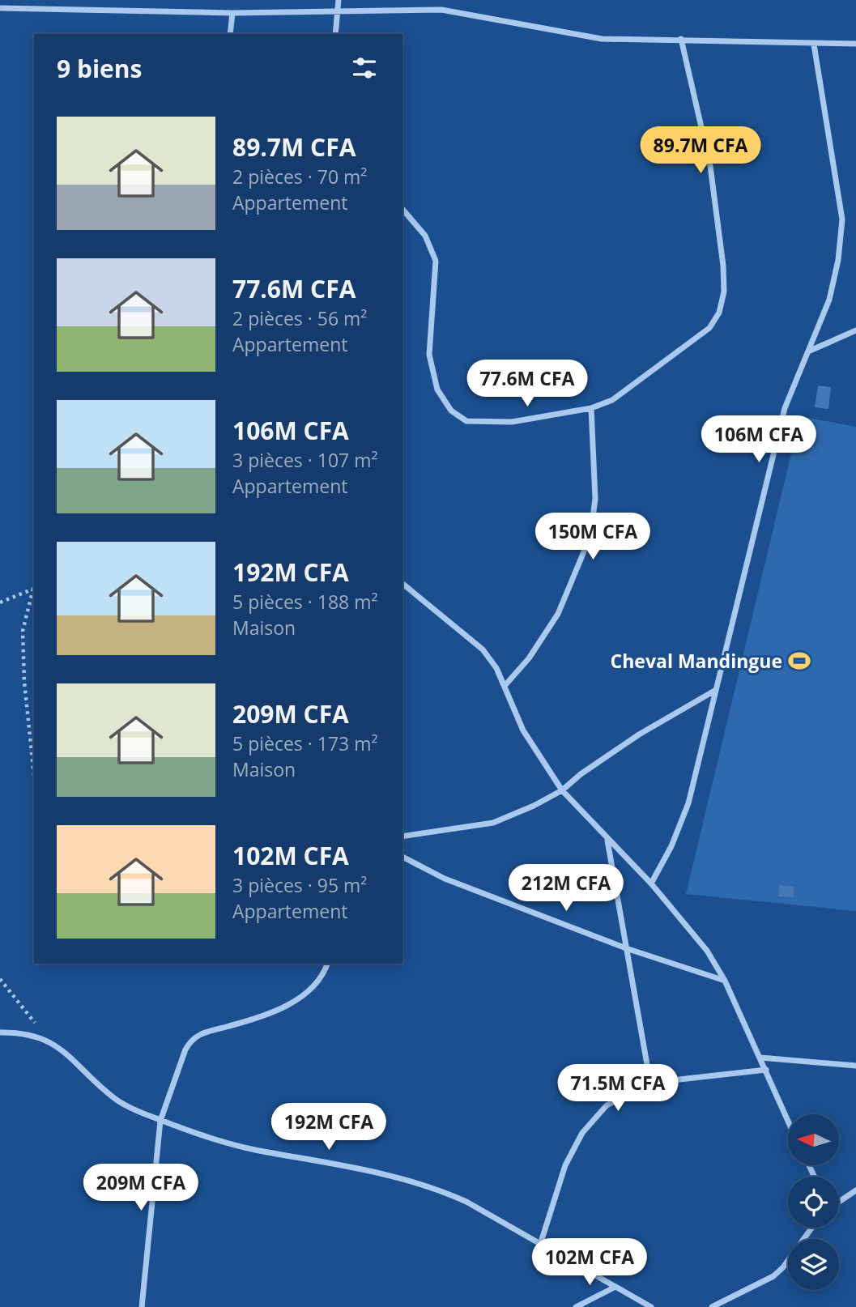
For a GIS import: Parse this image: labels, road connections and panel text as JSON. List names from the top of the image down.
{
  "places": {
    "sports": ["Cheval Mandingue"]
  },
  "north": "left",
  "page": {
    "heading": "9 biens",
    "list": [
      {
        "name": "89.7M CFA",
        "note": "2 pièces · 70 m² · Appartement"
      },
      {
        "name": "77.6M CFA",
        "note": "2 pièces · 56 m² · Appartement"
      },
      {
        "name": "106M CFA",
        "note": "3 pièces · 107 m² · Appartement"
      },
      {
        "name": "192M CFA",
        "note": "5 pièces · 188 m² · Maison"
      },
      {
        "name": "209M CFA",
        "note": "5 pièces · 173 m² · Maison"
      },
      {
        "name": "102M CFA",
        "note": "3 pièces · 95 m² · Appartement"
      }
    ],
    "price": [
      "89.7M CFA",
      "77.6M CFA",
      "106M CFA",
      "150M CFA",
      "212M CFA",
      "71.5M CFA",
      "192M CFA",
      "209M CFA",
      "102M CFA"
    ]
  }
}
